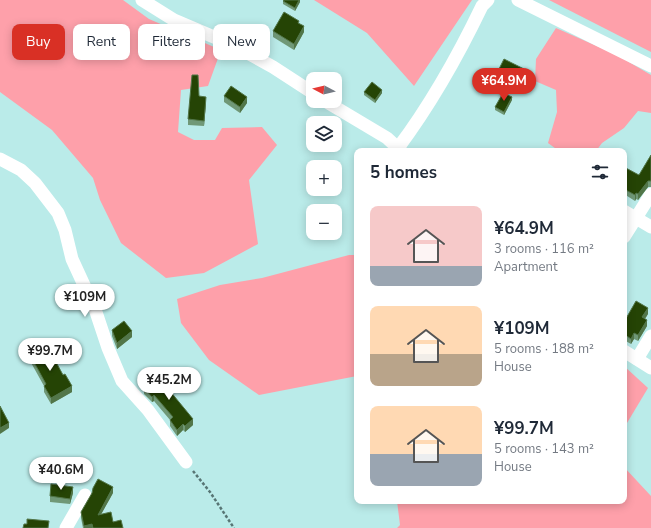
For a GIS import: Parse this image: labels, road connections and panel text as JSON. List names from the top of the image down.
{
  "north": "left",
  "page": {
    "chip": [
      "Buy",
      "Rent",
      "Filters",
      "New"
    ],
    "price": [
      "¥64.9M",
      "¥109M",
      "¥99.7M",
      "¥45.2M",
      "¥40.6M"
    ],
    "map_buttons": ["+", "−"],
    "heading": "5 homes",
    "list": [
      {
        "name": "¥64.9M",
        "note": "3 rooms · 116 m² · Apartment"
      },
      {
        "name": "¥109M",
        "note": "5 rooms · 188 m² · House"
      },
      {
        "name": "¥99.7M",
        "note": "5 rooms · 143 m² · House"
      }
    ]
  }
}
